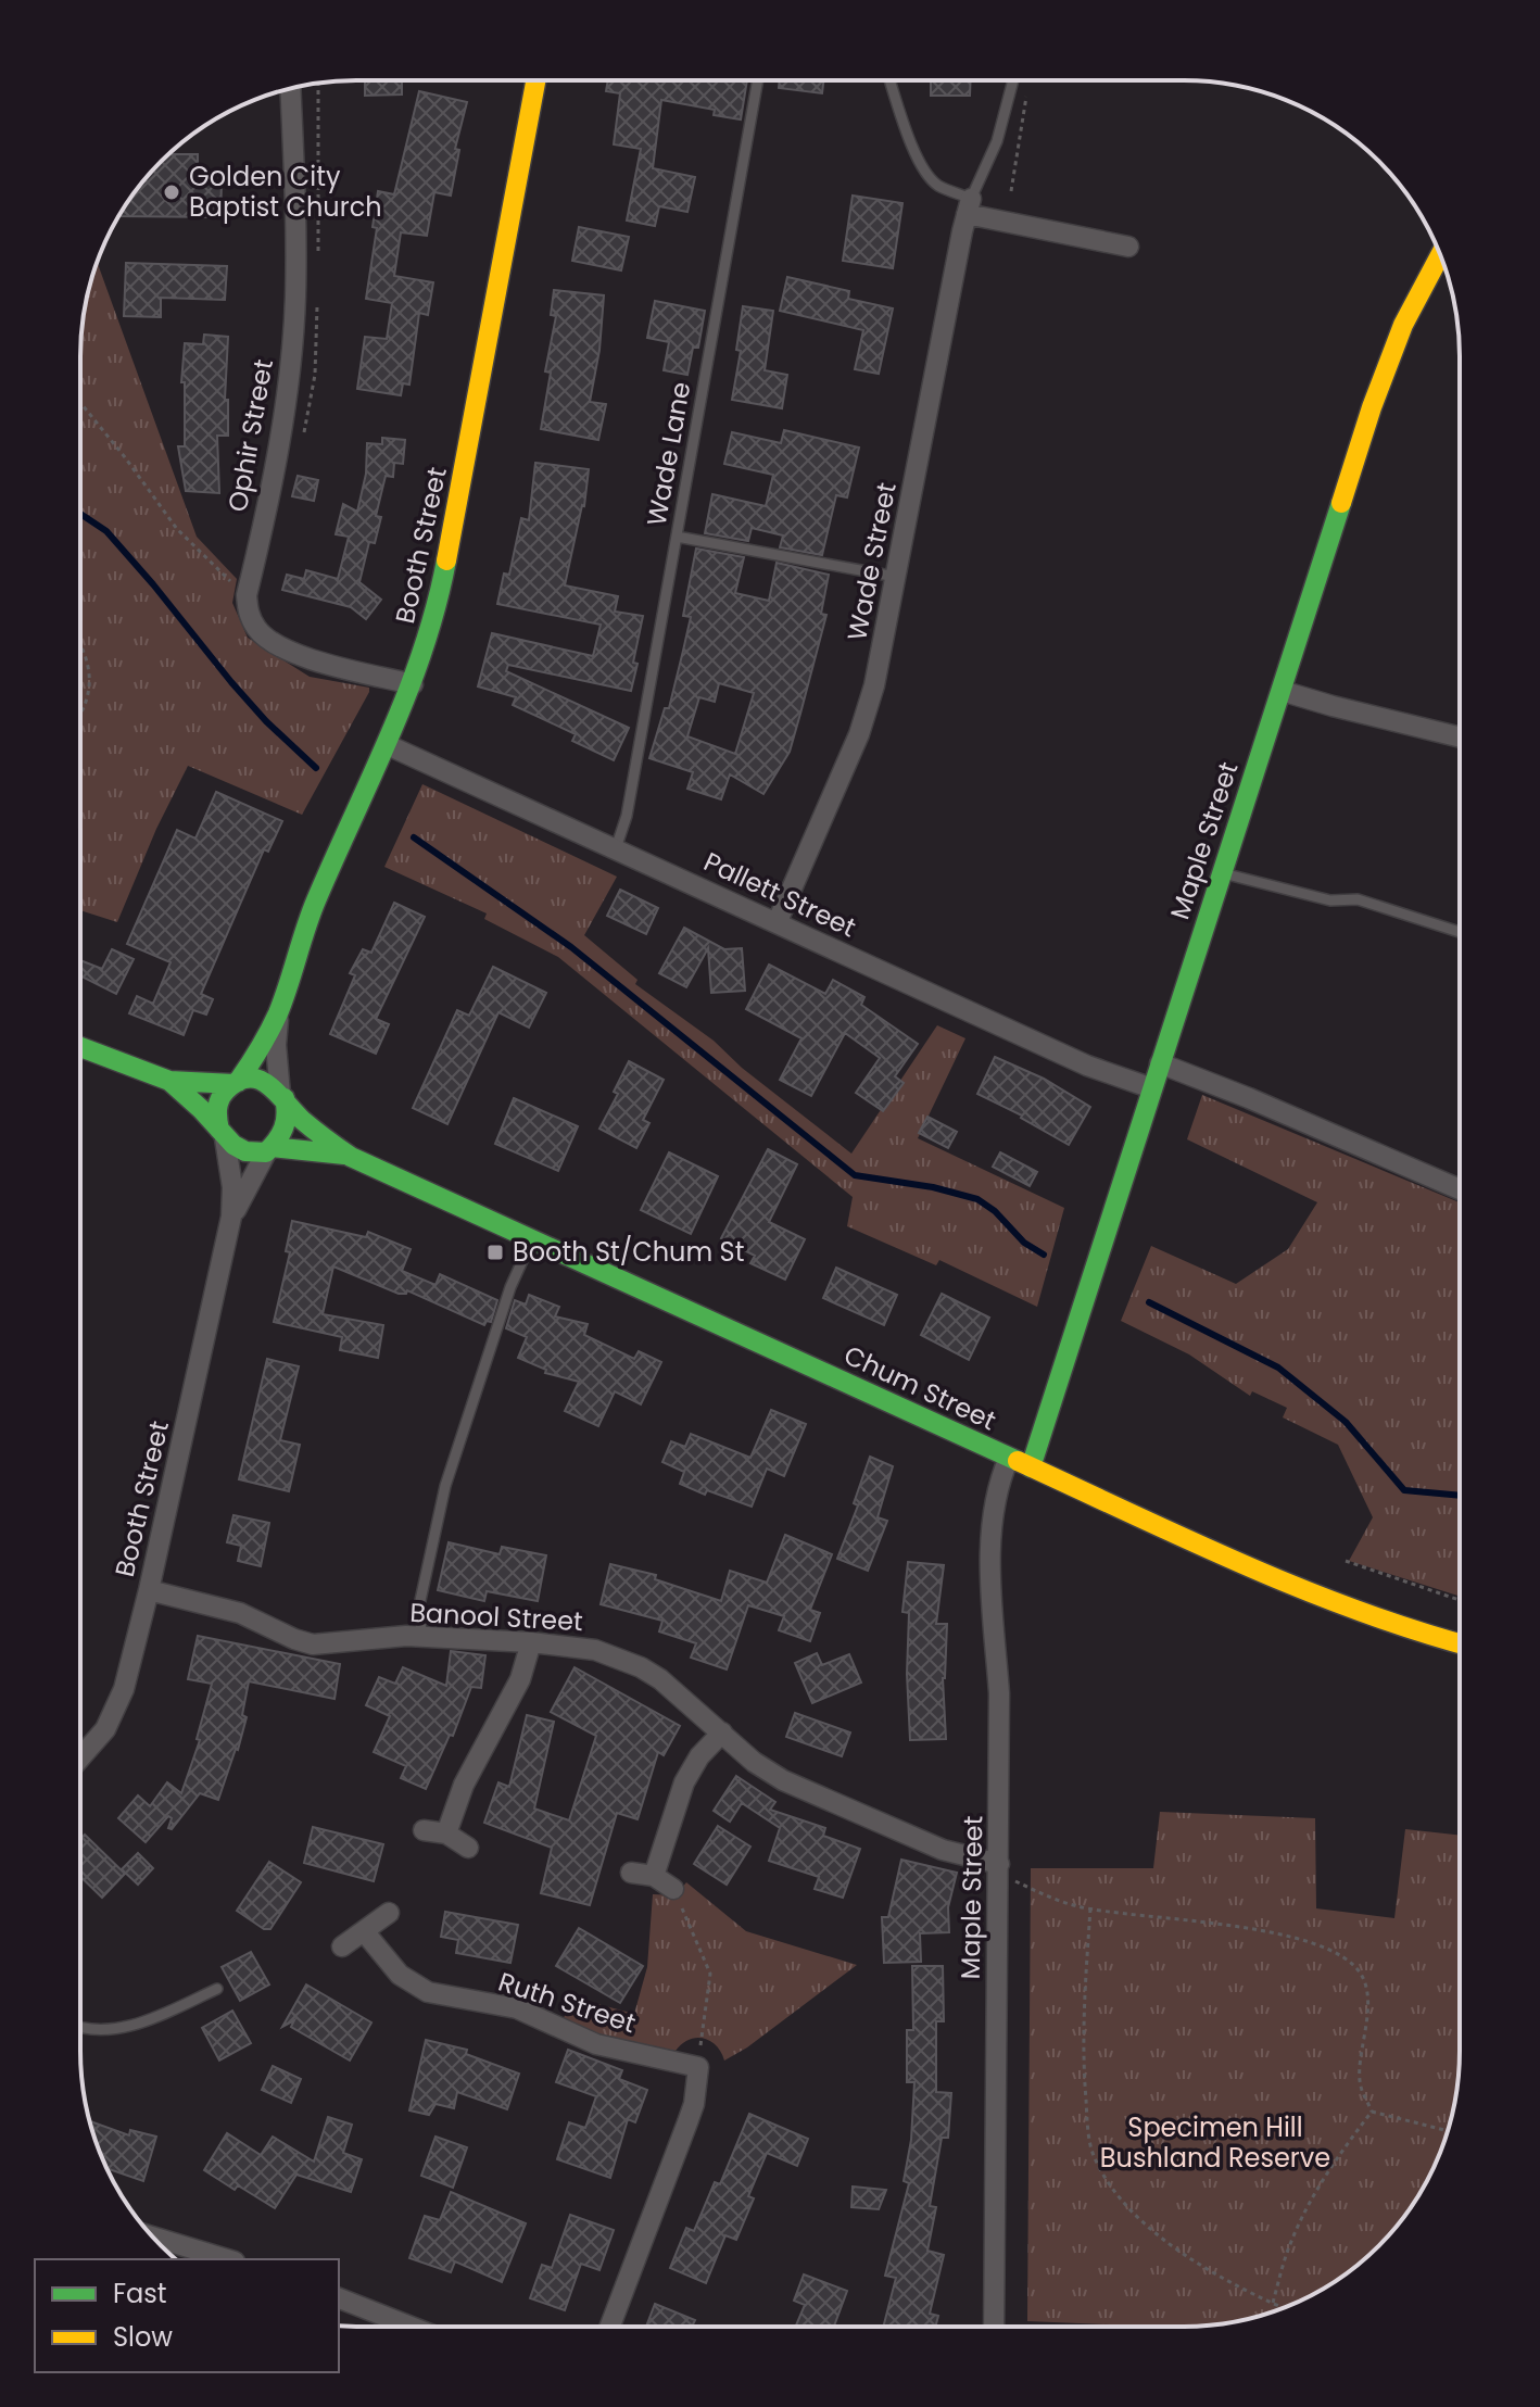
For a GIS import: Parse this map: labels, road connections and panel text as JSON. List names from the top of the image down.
{
  "streets": {
    "street": [
      "Ophir Street",
      "Booth Street",
      "Wade Street",
      "Maple Street",
      "Pallett Street",
      "Chum Street",
      "Banool Street",
      "Ruth Street"
    ],
    "lane": ["Wade Lane"]
  },
  "crossings": [
    ["Wade Lane", "Pallett Street"],
    ["Booth Street", "Pallett Street"],
    ["Booth Street", "Chum Street"],
    ["Booth Street", "Banool Street"],
    ["Wade Street", "Pallett Street"],
    ["Maple Street", "Pallett Street"],
    ["Maple Street", "Chum Street"],
    ["Maple Street", "Banool Street"]
  ],
  "parks": ["Specimen Hill Bushland Reserve"],
  "places": {
    "other": ["Golden City Baptist Church"],
    "transit": ["Booth St/Chum St"]
  },
  "legend": ["Fast", "Slow"]
}
